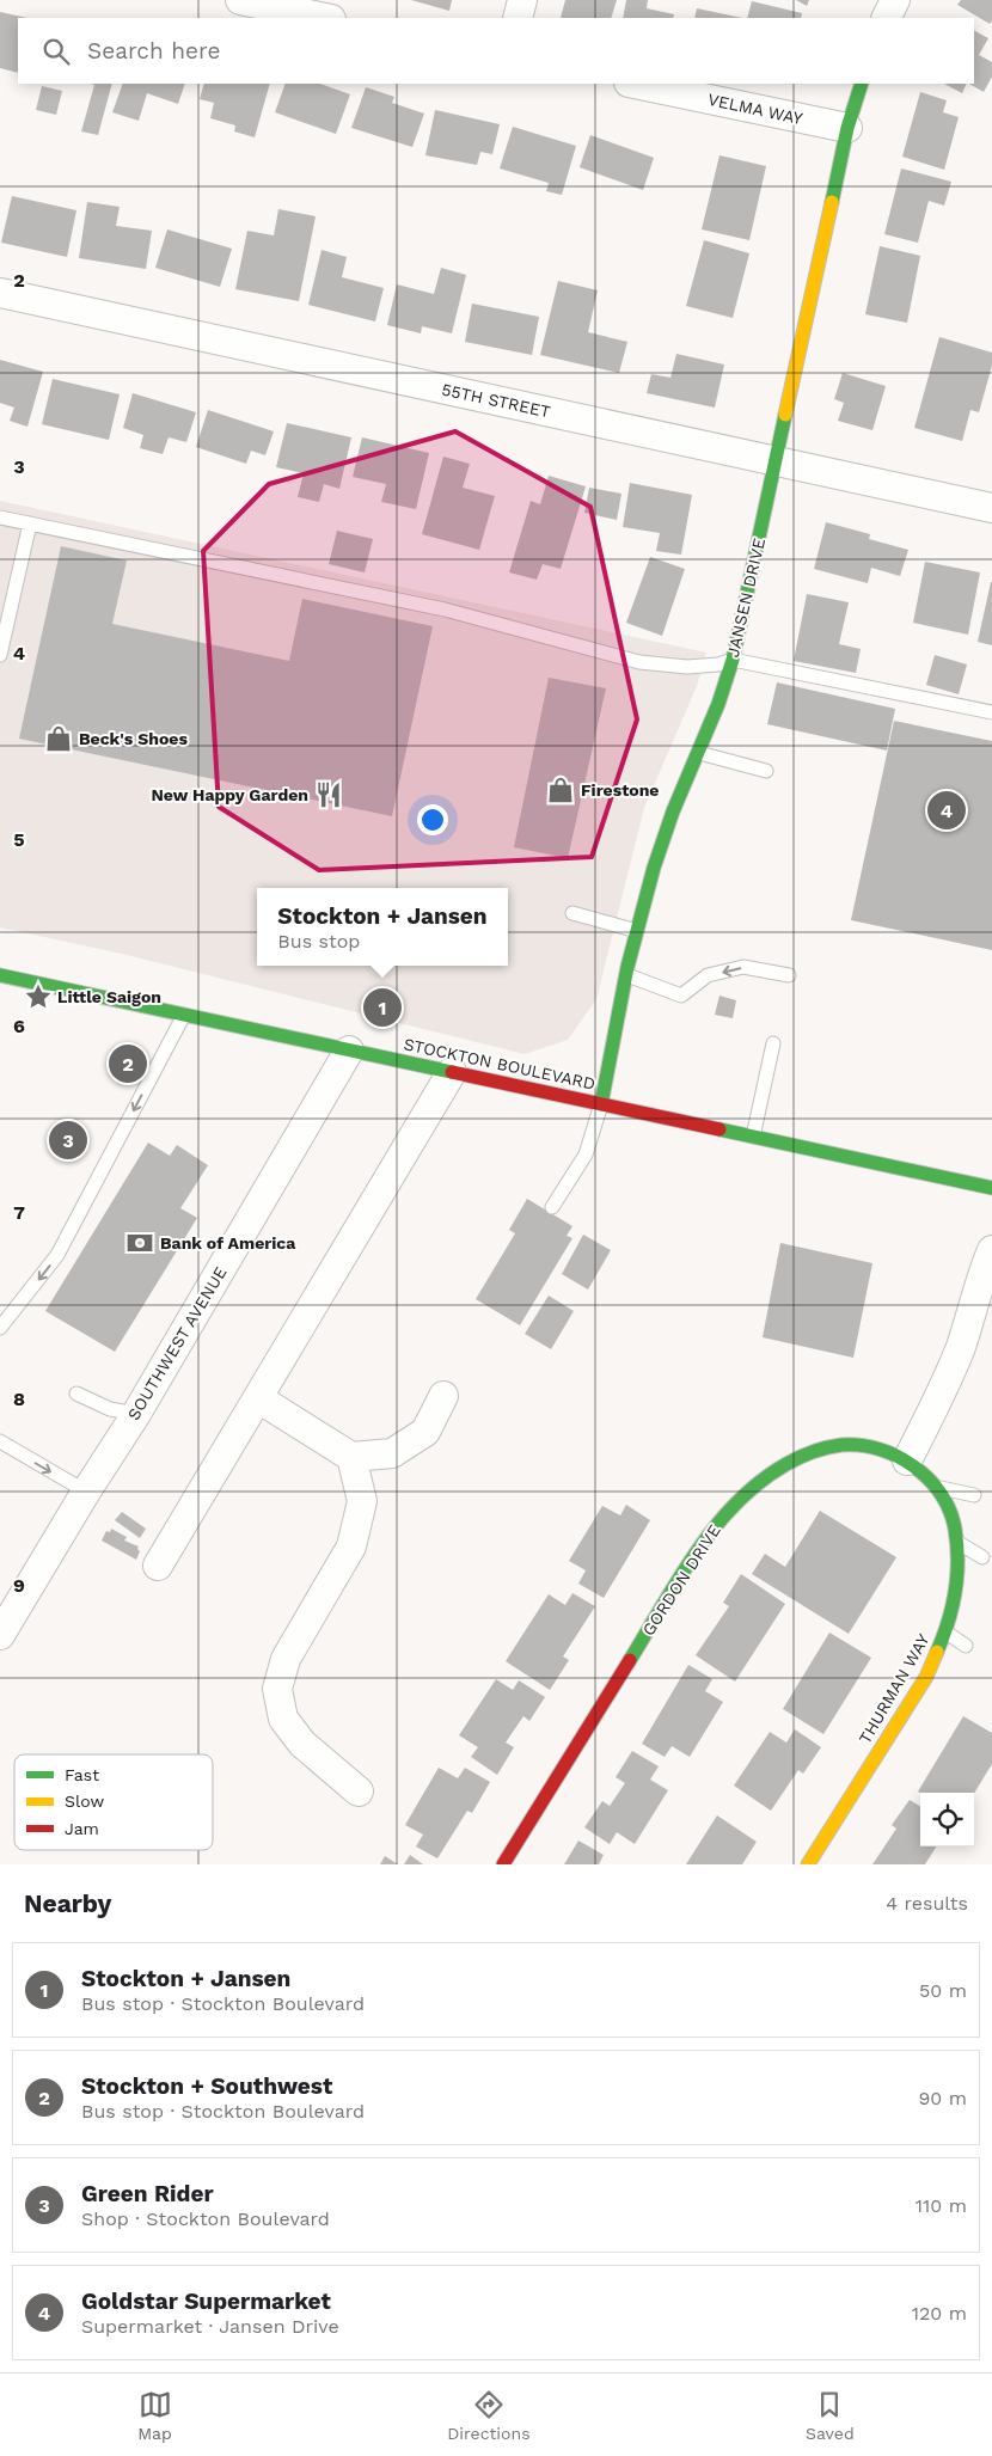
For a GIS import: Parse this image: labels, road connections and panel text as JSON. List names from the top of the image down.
{
  "streets": {
    "street": [
      "VELMA WAY",
      "55TH STREET",
      "JANSEN DRIVE",
      "STOCKTON BOULEVARD",
      "SOUTHWEST AVENUE",
      "GORDON DRIVE",
      "THURMAN WAY"
    ]
  },
  "crossings": [
    ["VELMA WAY", "JANSEN DRIVE"],
    ["55TH STREET", "JANSEN DRIVE"],
    ["JANSEN DRIVE", "STOCKTON BOULEVARD"],
    ["STOCKTON BOULEVARD", "SOUTHWEST AVENUE"],
    ["GORDON DRIVE", "THURMAN WAY"]
  ],
  "places": {
    "shop": ["Beck's Shoes", "Firestone"],
    "restaurant": ["New Happy Garden"],
    "place": ["Little Saigon"],
    "bank": ["Bank of America"]
  },
  "legend": ["Fast", "Slow", "Jam"],
  "page": {
    "search": "Search here",
    "pins": [
      "4",
      "1",
      "2",
      "3"
    ],
    "popup": ["Stockton + Jansen", "Bus stop"],
    "heading": ["Nearby", "4 results"],
    "list": [
      {
        "mark": "1",
        "name": "Stockton + Jansen",
        "note": "Bus stop · Stockton Boulevard",
        "value": "50 m"
      },
      {
        "mark": "2",
        "name": "Stockton + Southwest",
        "note": "Bus stop · Stockton Boulevard",
        "value": "90 m"
      },
      {
        "mark": "3",
        "name": "Green Rider",
        "note": "Shop · Stockton Boulevard",
        "value": "110 m"
      },
      {
        "mark": "4",
        "name": "Goldstar Supermarket",
        "note": "Supermarket · Jansen Drive",
        "value": "120 m"
      }
    ],
    "nav": ["Map", "Directions", "Saved"]
  },
  "grid": {
    "rows": [
      "2",
      "3",
      "4",
      "5",
      "6",
      "7",
      "8",
      "9"
    ]
  }
}
